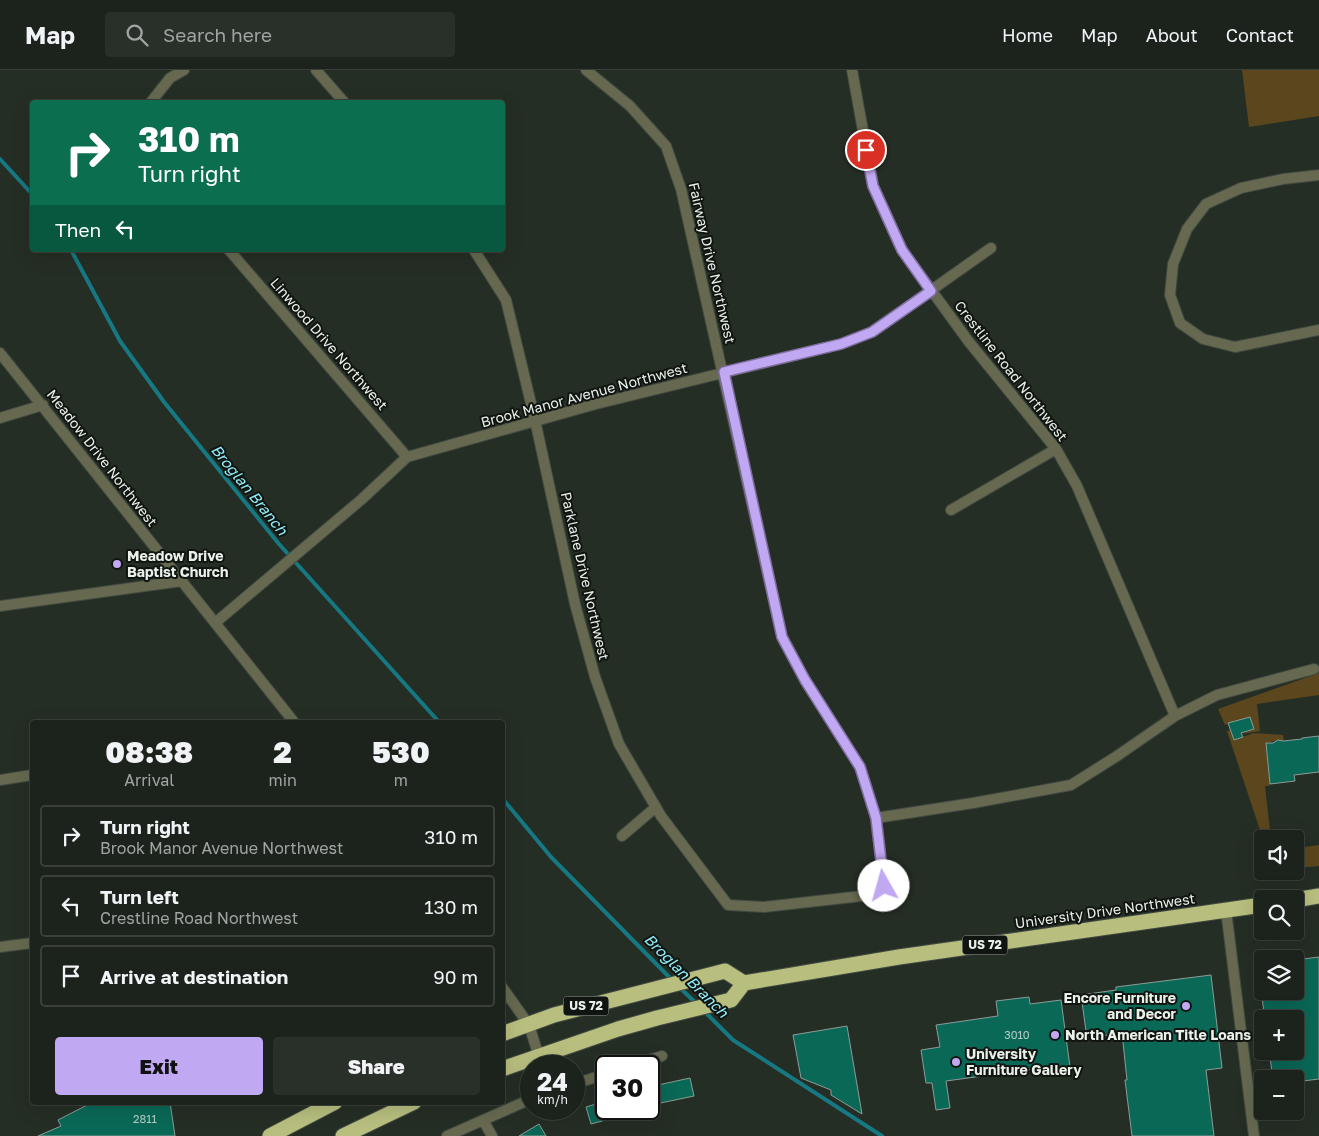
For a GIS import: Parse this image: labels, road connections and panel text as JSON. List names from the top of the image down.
{
  "streets": {
    "highway": ["University Drive Northwest", "US 72"],
    "street": [
      "Fairway Drive Northwest",
      "Linwood Drive Northwest",
      "Crestline Road Northwest",
      "Brook Manor Avenue Northwest",
      "Meadow Drive Northwest",
      "Parklane Drive Northwest"
    ]
  },
  "crossings": [
    ["Fairway Drive Northwest", "Brook Manor Avenue Northwest"],
    ["Fairway Drive Northwest", "Parklane Drive Northwest"],
    ["Linwood Drive Northwest", "Brook Manor Avenue Northwest"],
    ["Crestline Road Northwest", "Brook Manor Avenue Northwest"],
    ["Brook Manor Avenue Northwest", "Meadow Drive Northwest"],
    ["Brook Manor Avenue Northwest", "Parklane Drive Northwest"],
    ["University Drive Northwest", "US 72"]
  ],
  "water": ["Broglan Branch"],
  "places": [
    "Meadow Drive Baptist Church",
    "Encore Furniture and Decor",
    "North American Title Loans",
    "University Furniture Gallery"
  ],
  "house_numbers": ["3010", "2811"],
  "page": {
    "header": "Map",
    "search": "Search here",
    "nav": [
      "Home",
      "Map",
      "About",
      "Contact"
    ],
    "turn": ["310 m", "Turn right"],
    "then": "Then",
    "eta": [
      "08:38",
      "Arrival",
      "2",
      "min",
      "530",
      "m"
    ],
    "list": [
      {
        "name": "Turn right",
        "note": "Brook Manor Avenue Northwest",
        "value": "310 m"
      },
      {
        "name": "Turn left",
        "note": "Crestline Road Northwest",
        "value": "130 m"
      },
      {
        "name": "Arrive at destination",
        "value": "90 m"
      }
    ],
    "map_buttons": ["+", "−"],
    "buttons": ["Exit", "Share"],
    "speed": "24 km/h",
    "limit": "30"
  }
}
